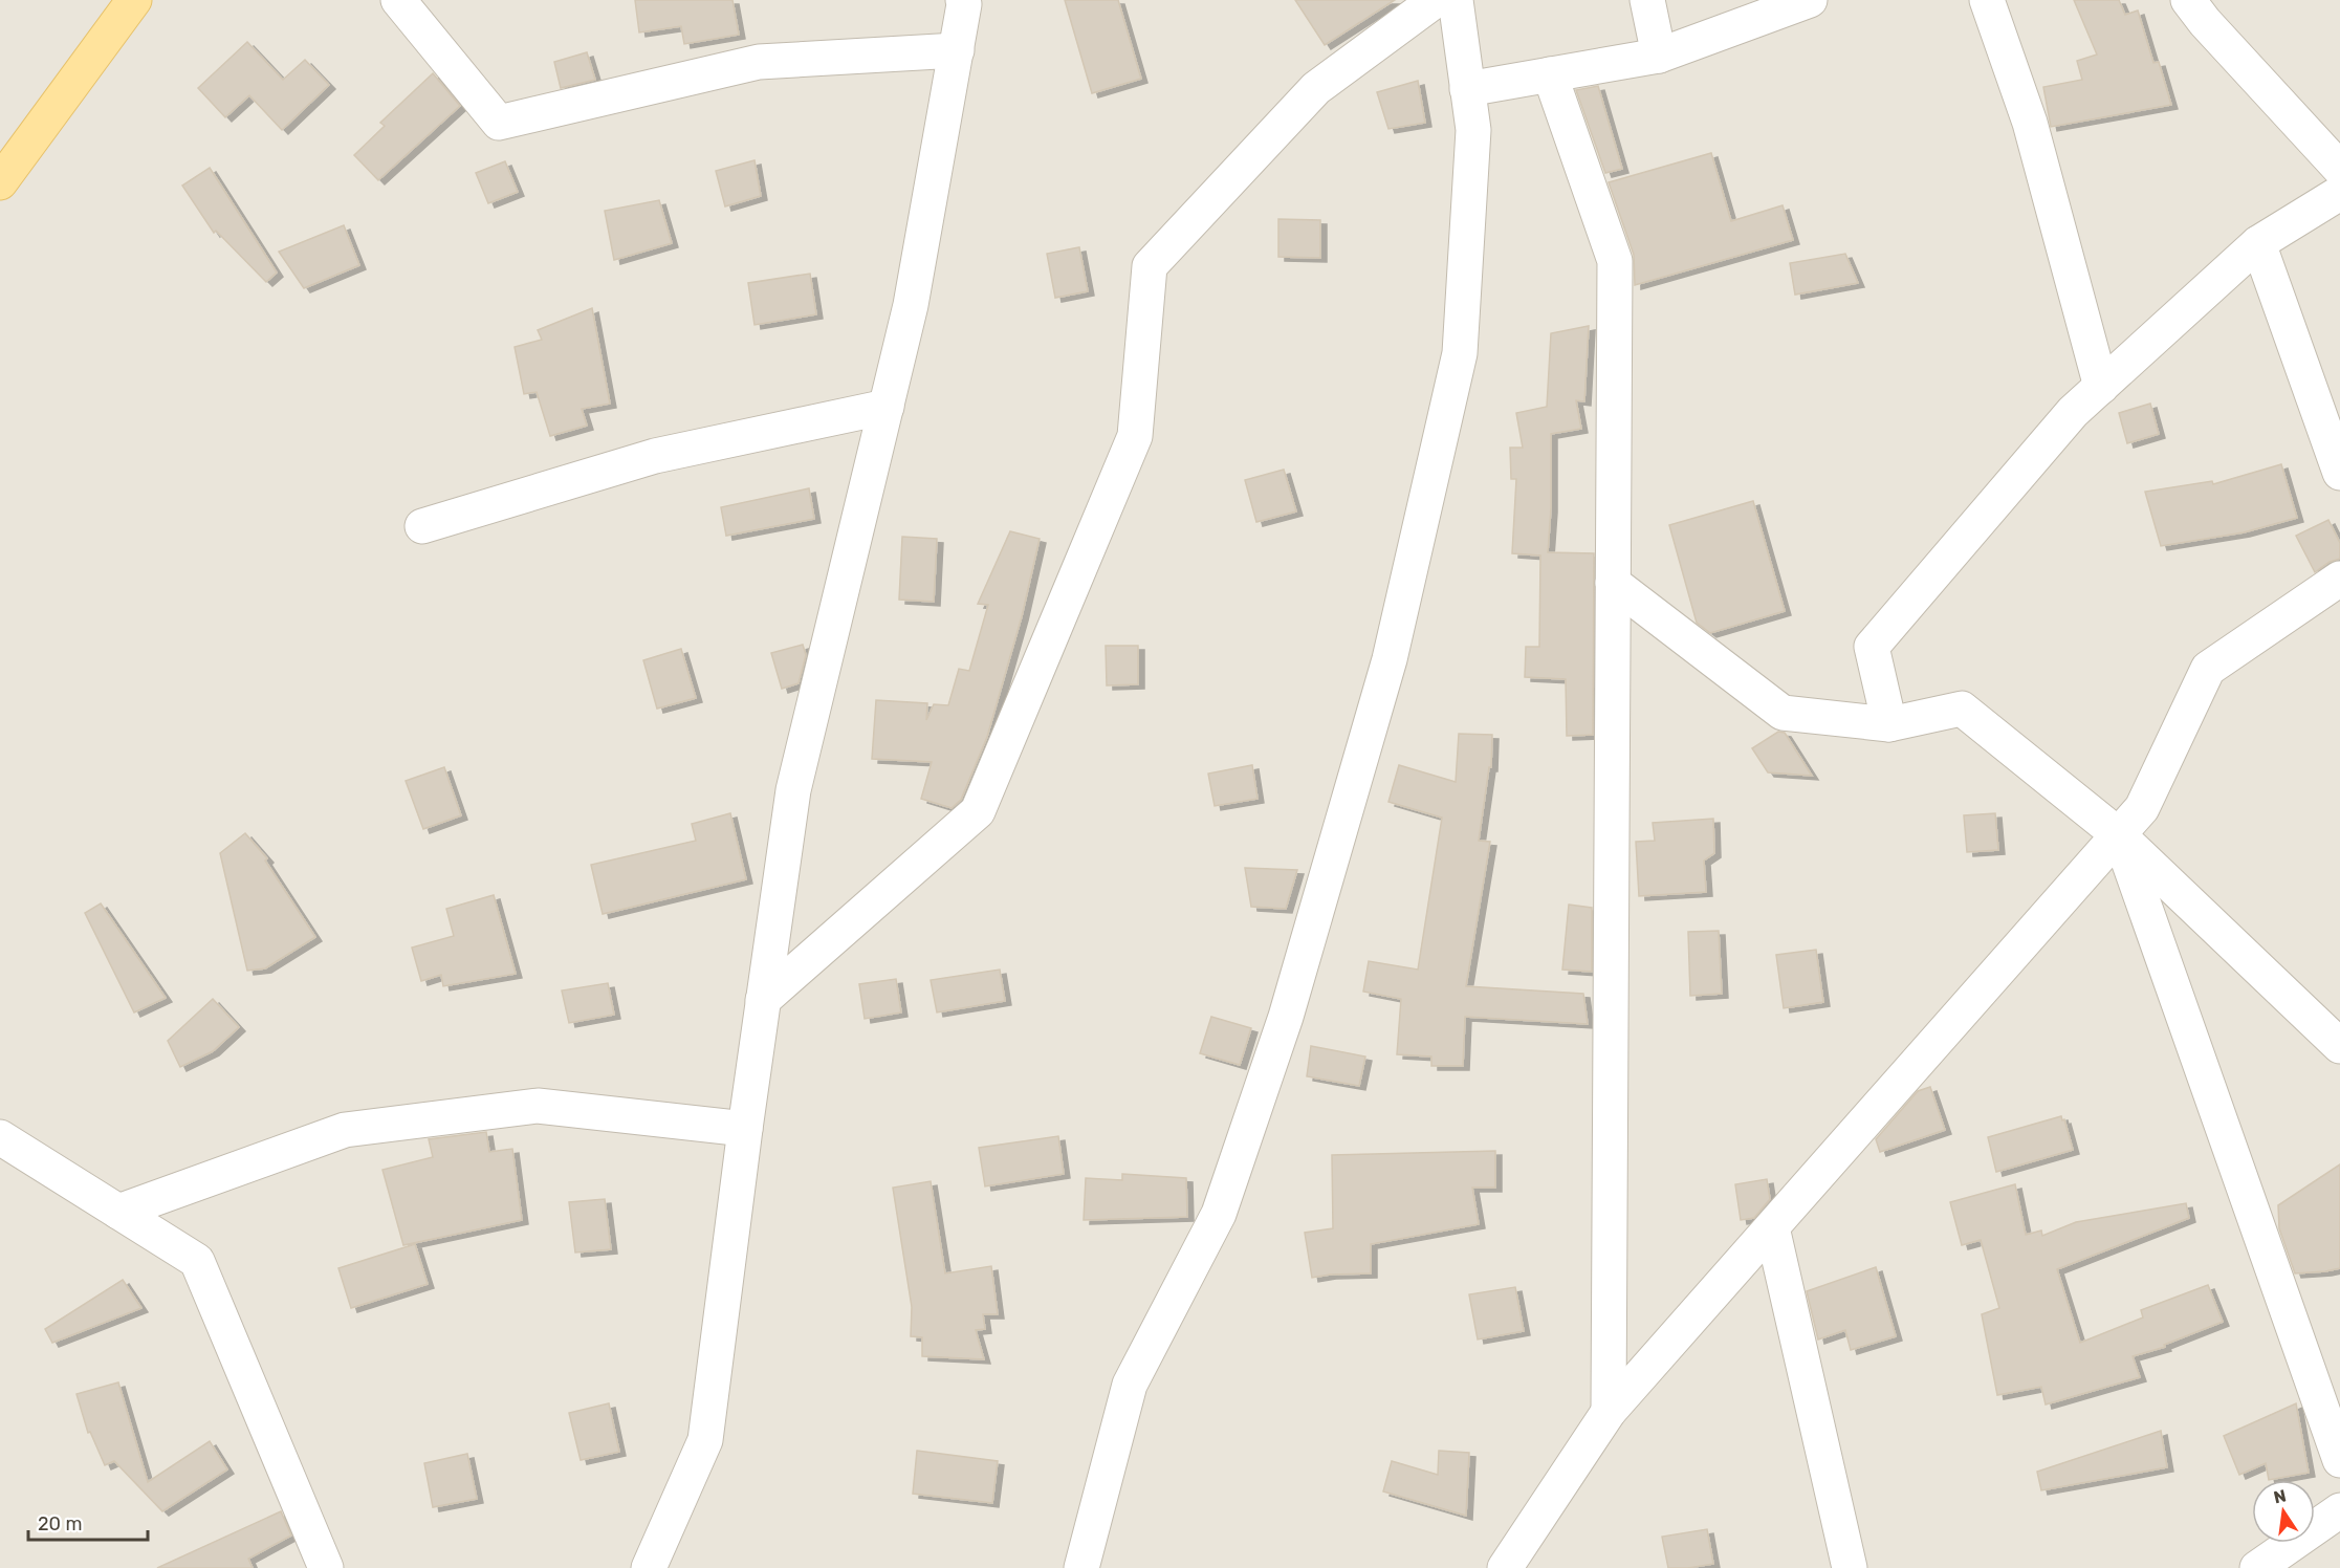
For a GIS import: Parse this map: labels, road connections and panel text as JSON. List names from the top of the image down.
{
  "scale_bar": "20 m",
  "north": "top"
}
